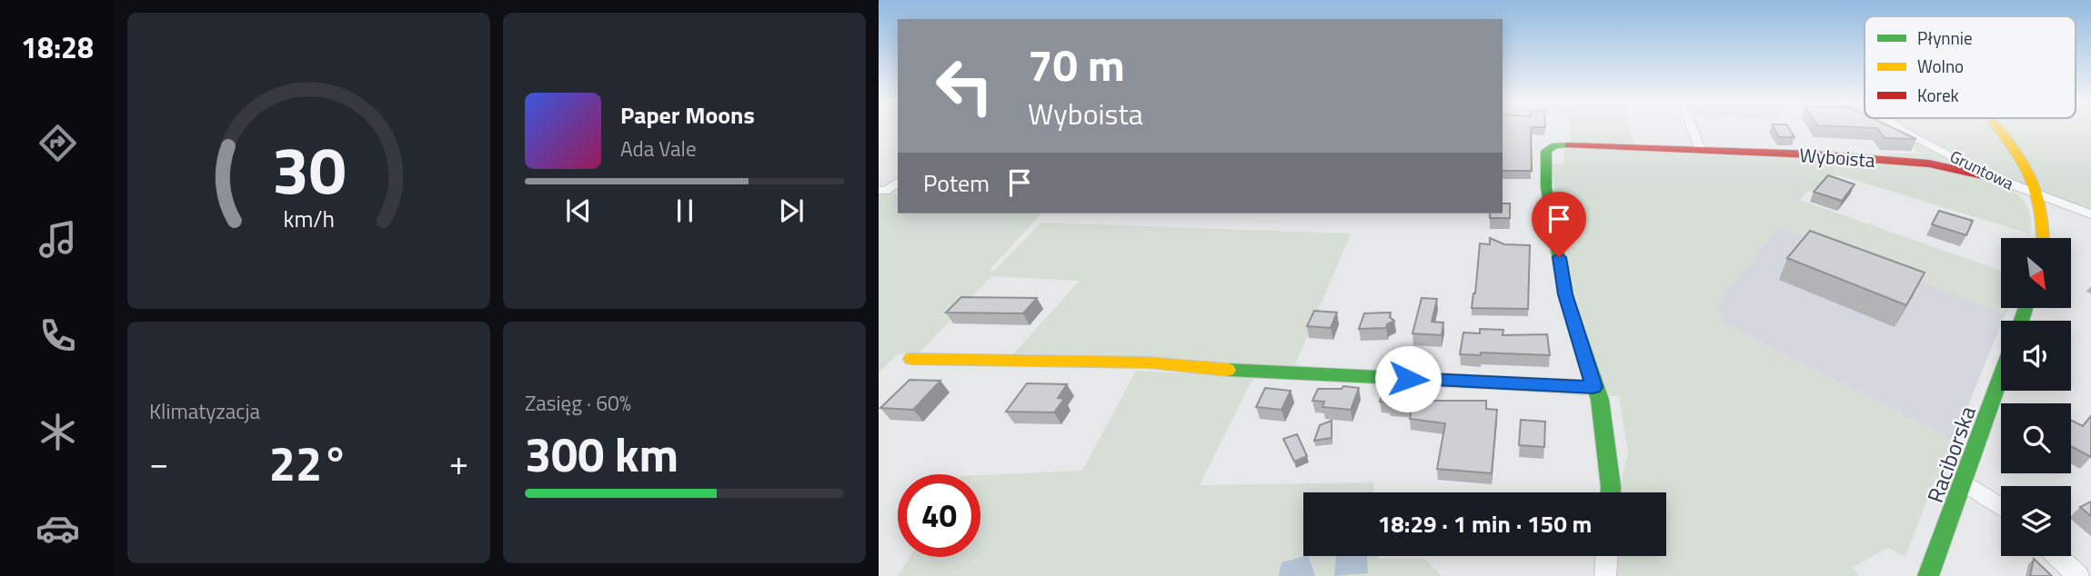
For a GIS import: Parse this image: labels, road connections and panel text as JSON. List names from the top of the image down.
{
  "streets": {
    "street": ["Wyboista", "Gruntowa", "Raciborska"]
  },
  "crossings": [
    ["Wyboista", "Gruntowa"]
  ],
  "legend": ["Płynnie", "Wolno", "Korek"],
  "north": "bottom right",
  "page": {
    "tabs": "18:28",
    "turn": ["70 m", "Wyboista"],
    "song": ["Paper Moons", "Ada Vale"],
    "then": "Potem",
    "tile": [
      "Klimatyzacja",
      ["Zasięg · 60%", "300 km"]
    ],
    "heat": ["−", "22°", "+"],
    "limit": "40",
    "trip": "18:29 · 1 min · 150 m",
    "gauge": ["30", "km/h"]
  }
}
